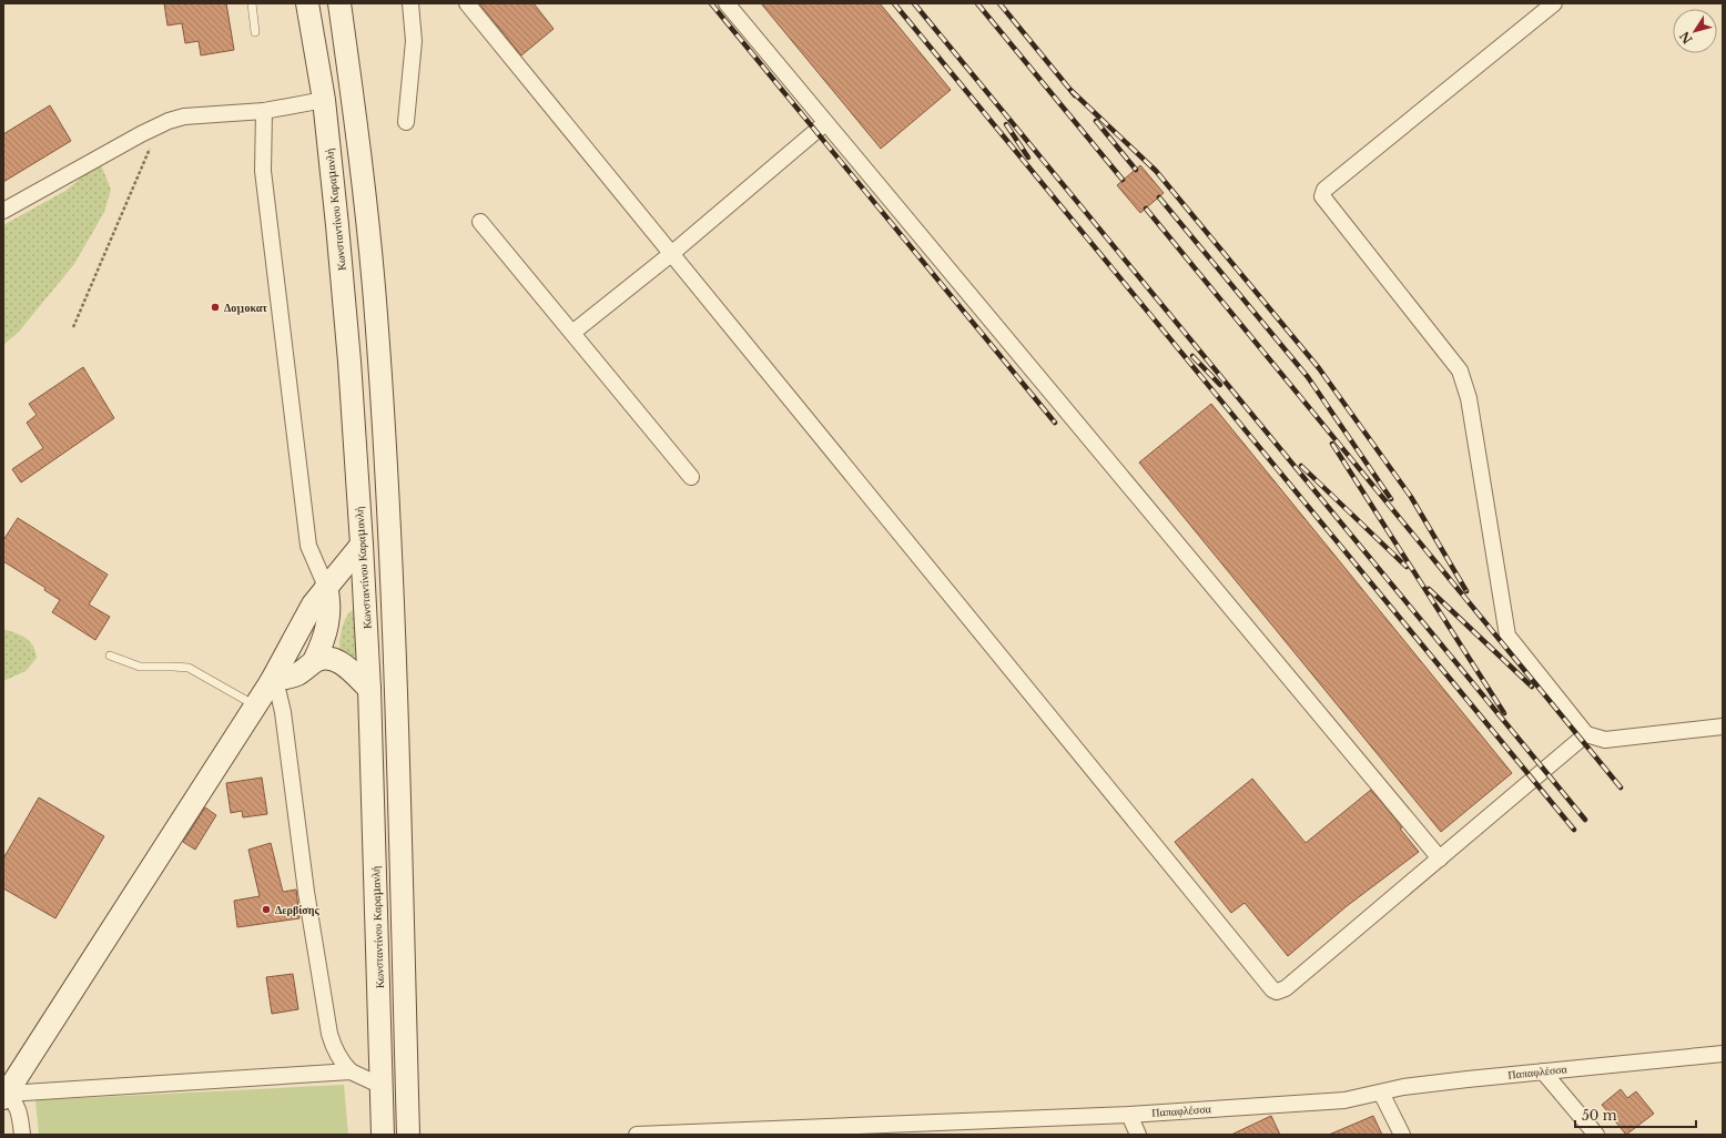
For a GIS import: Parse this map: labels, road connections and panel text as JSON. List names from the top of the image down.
{
  "streets": {
    "main road": ["Κωνσταντίνου Καραμανλή"],
    "street": ["Παπαφλέσσα"]
  },
  "places": ["Δομοκατ", "Δερβίσης"],
  "scale_bar": "50 m",
  "north": "bottom left"
}
